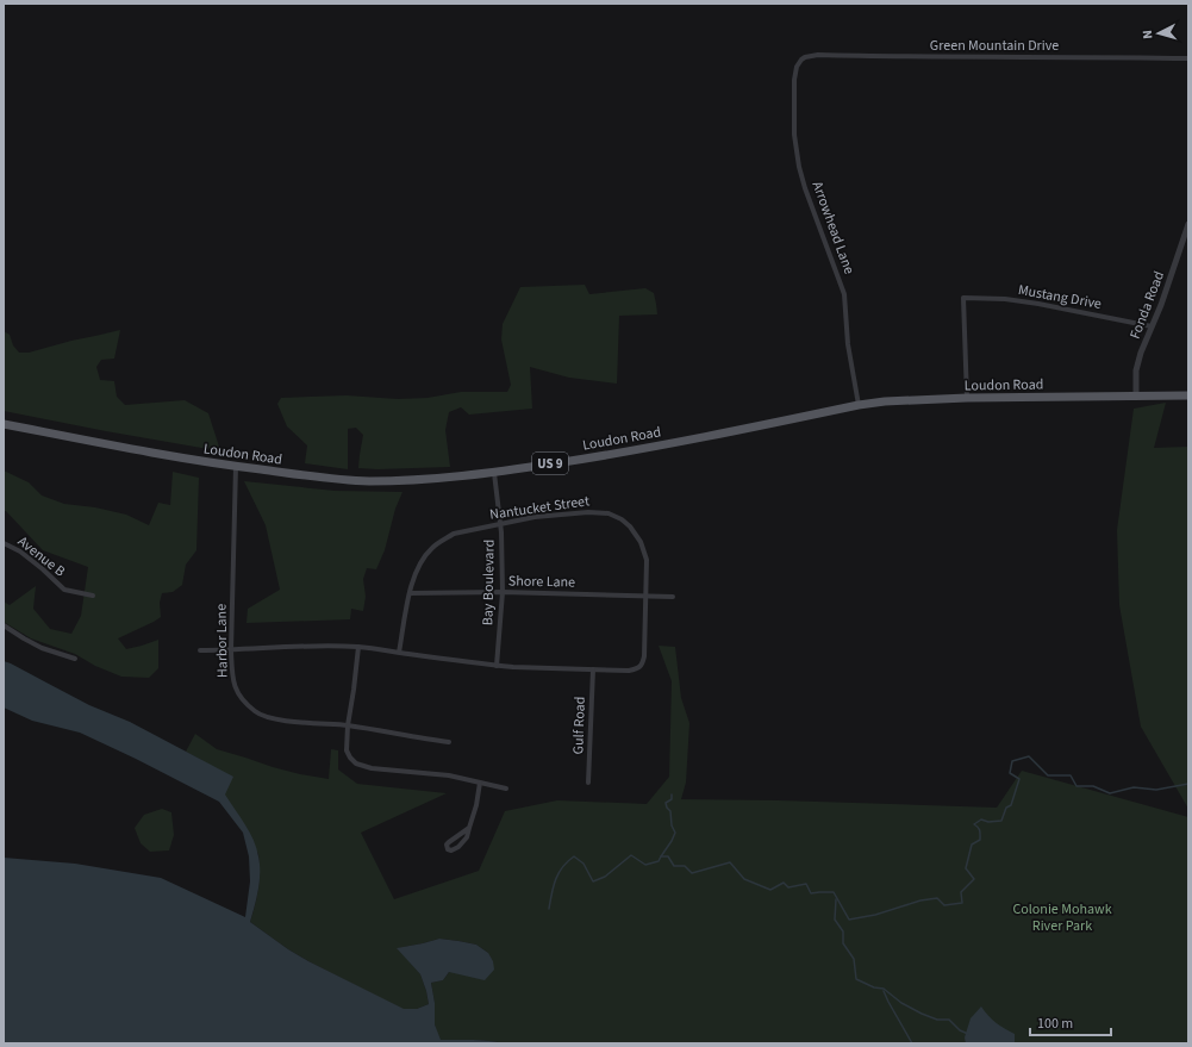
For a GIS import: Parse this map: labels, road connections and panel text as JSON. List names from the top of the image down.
{
  "streets": {
    "main road": ["Loudon Road", "US 9"],
    "street": [
      "Green Mountain Drive",
      "Arrowhead Lane",
      "Mustang Drive",
      "Fonda Road",
      "Nantucket Street",
      "Avenue B",
      "Shore Lane",
      "Bay Boulevard",
      "Harbor Lane",
      "Gulf Road"
    ]
  },
  "crossings": [
    ["Green Mountain Drive", "Arrowhead Lane"],
    ["Arrowhead Lane", "Loudon Road"],
    ["Mustang Drive", "Fonda Road"],
    ["Mustang Drive", "Loudon Road"],
    ["Fonda Road", "Loudon Road"],
    ["Loudon Road", "Bay Boulevard"],
    ["Loudon Road", "Harbor Lane"],
    ["Nantucket Street", "Shore Lane"],
    ["Nantucket Street", "Bay Boulevard"],
    ["Nantucket Street", "Harbor Lane"],
    ["Nantucket Street", "Gulf Road"],
    ["Shore Lane", "Bay Boulevard"]
  ],
  "parks": ["Colonie Mohawk River Park"],
  "scale_bar": "100 m",
  "north": "left"
}
